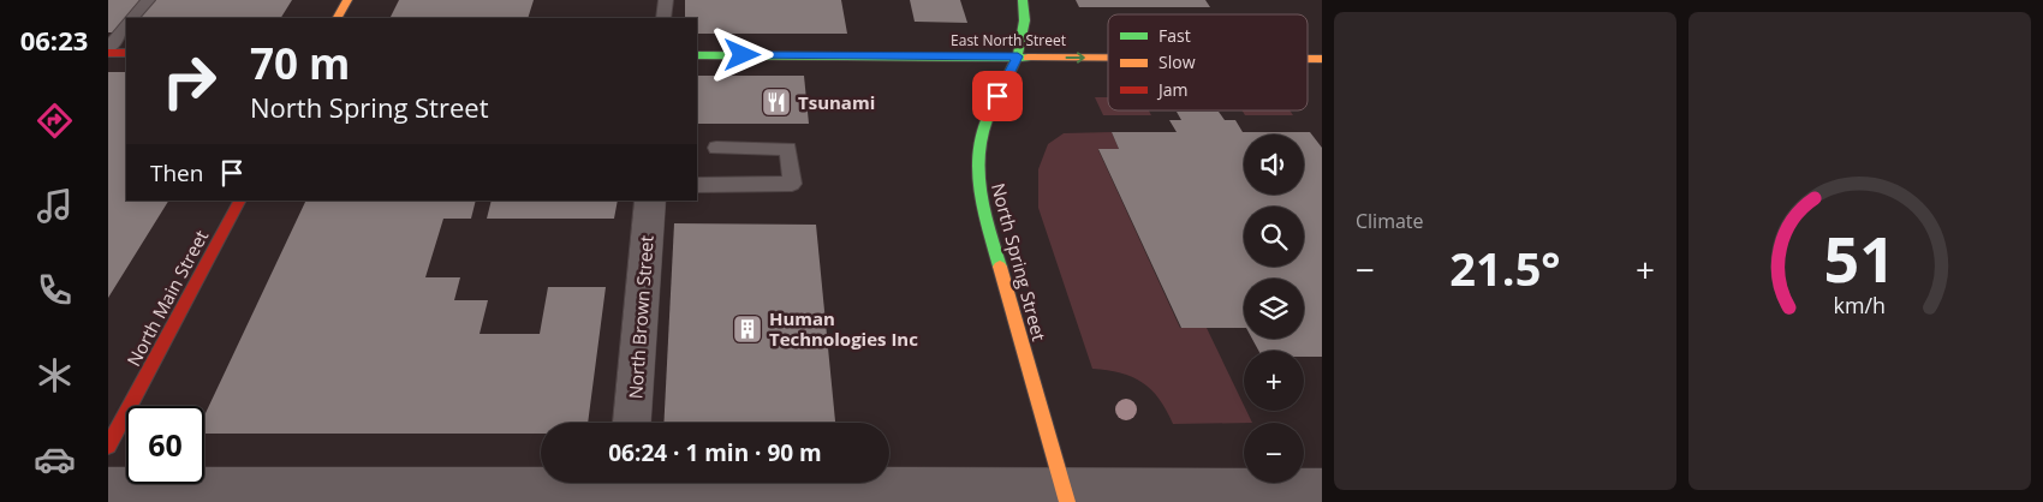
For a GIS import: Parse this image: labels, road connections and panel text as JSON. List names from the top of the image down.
{
  "streets": {
    "street": [
      "East North Street",
      "North Spring Street",
      "North Main Street",
      "North Brown Street"
    ]
  },
  "crossings": [
    ["East North Street", "North Spring Street"]
  ],
  "places": {
    "restaurant": ["Tsunami"],
    "building": ["Human Technologies Inc"]
  },
  "legend": ["Fast", "Slow", "Jam"],
  "page": {
    "tabs": "06:23",
    "tile": "Climate",
    "turn": ["70 m", "North Spring Street"],
    "map_buttons": ["+", "−"],
    "then": "Then",
    "heat": ["−", "21.5°", "+"],
    "limit": "60",
    "trip": "06:24 · 1 min · 90 m",
    "gauge": ["51", "km/h"]
  }
}
